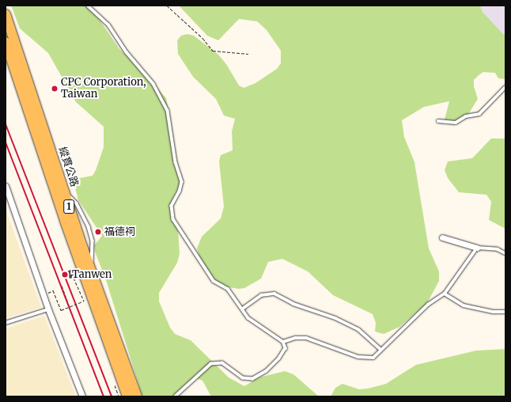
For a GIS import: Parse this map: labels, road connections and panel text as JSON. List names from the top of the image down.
{
  "streets": {
    "main road": ["縱貫公路", "1"]
  },
  "places": ["CPC Corporation, Taiwan", "福德祠", "Tanwen"]
}
